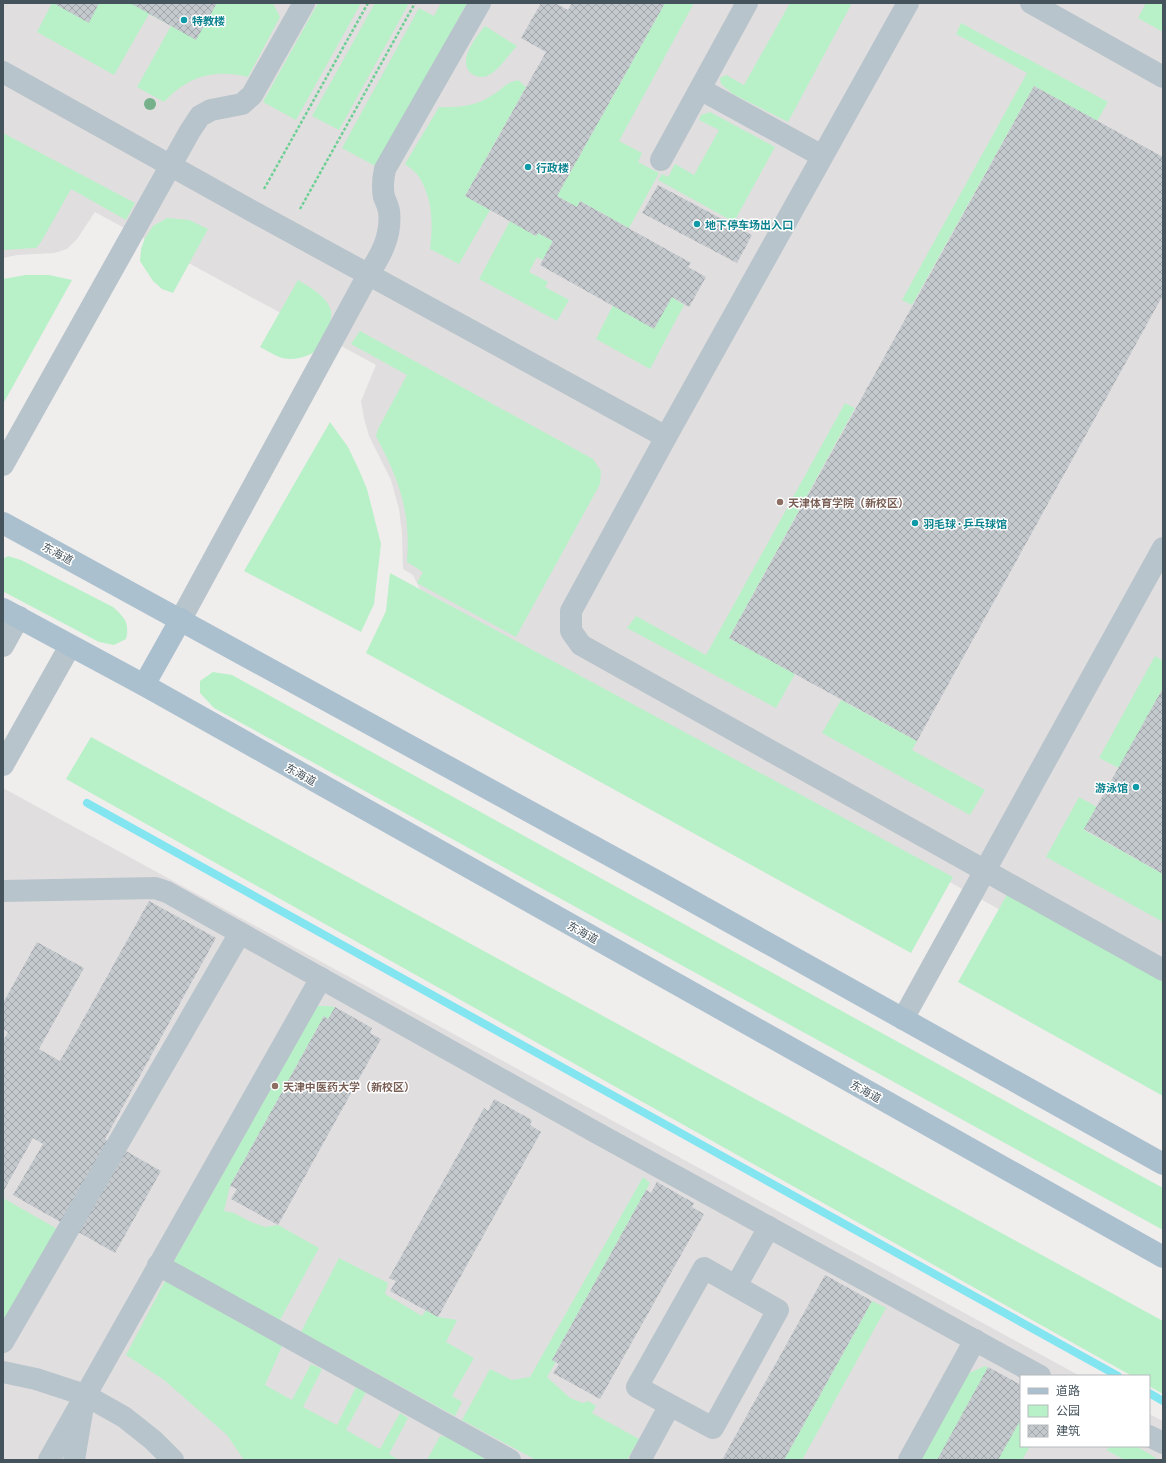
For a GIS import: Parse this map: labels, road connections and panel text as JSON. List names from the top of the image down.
{
  "streets": {
    "main road": ["东海道"]
  },
  "places": [
    "特教楼",
    "行政楼",
    "地下停车场出入口",
    "天津体育学院（新校区）",
    "羽毛球 · 乒乓球馆",
    "游泳馆",
    "天津中医药大学（新校区）"
  ],
  "legend": ["道路", "公园", "建筑"]
}
